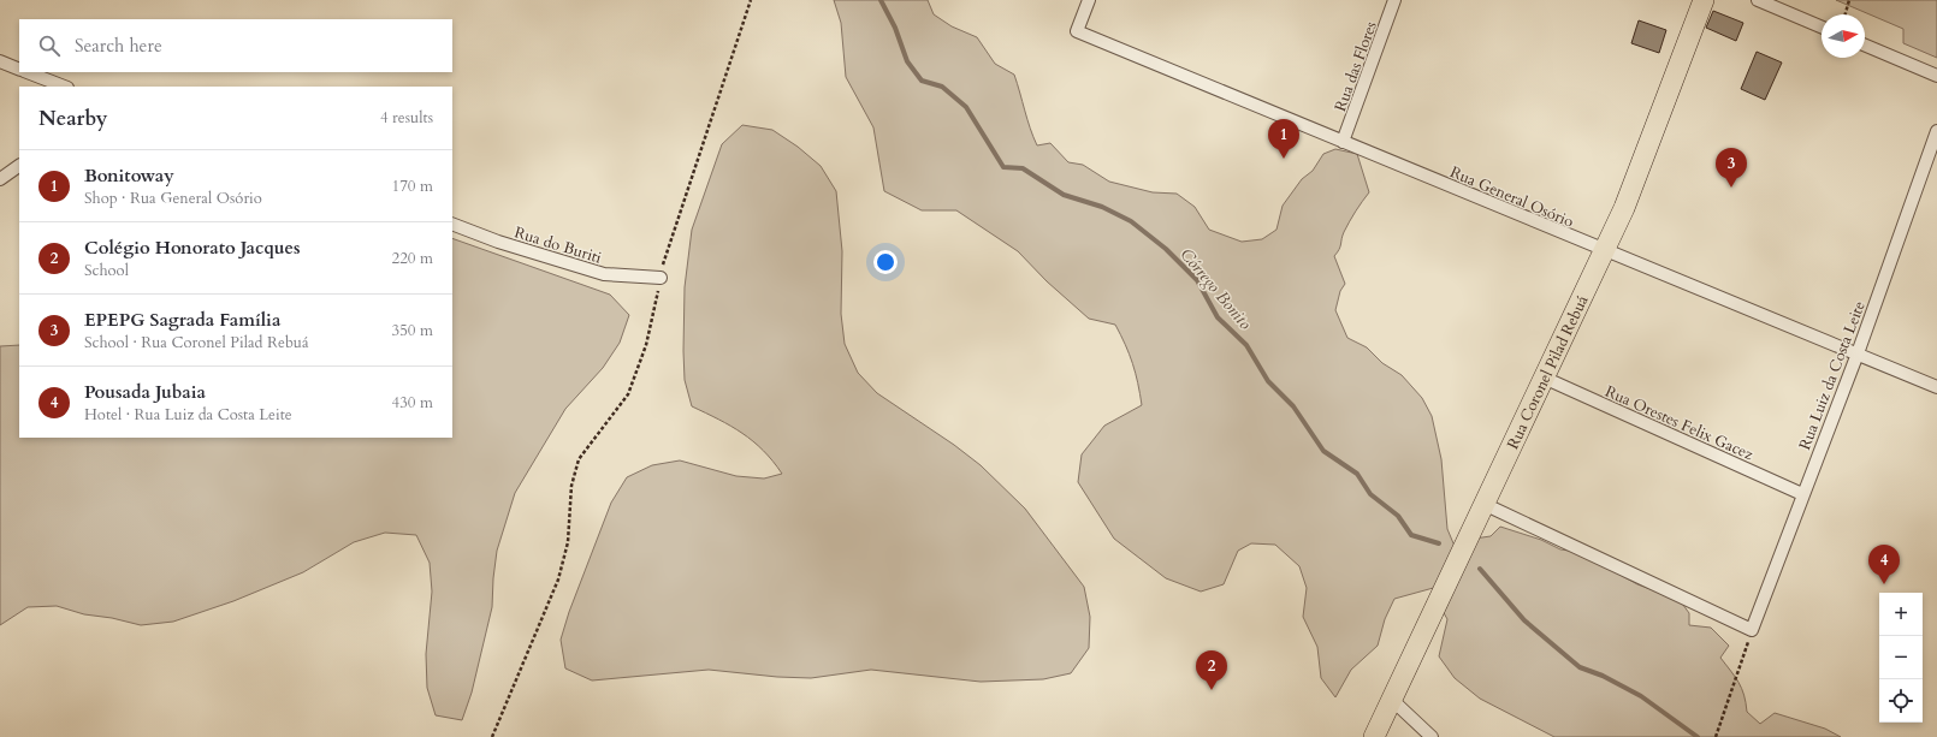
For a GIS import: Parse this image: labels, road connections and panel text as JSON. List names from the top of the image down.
{
  "streets": {
    "main road": ["Rua Coronel Pilad Rebuá"],
    "street": [
      "Rua das Flores",
      "Rua General Osório",
      "Rua do Buriti",
      "Rua Luiz da Costa Leite",
      "Rua Orestes Felix Gacez"
    ]
  },
  "crossings": [
    ["Rua das Flores", "Rua General Osório"],
    ["Rua General Osório", "Rua Coronel Pilad Rebuá"],
    ["Rua General Osório", "Rua Luiz da Costa Leite"],
    ["Rua Coronel Pilad Rebuá", "Rua Orestes Felix Gacez"],
    ["Rua Luiz da Costa Leite", "Rua Orestes Felix Gacez"]
  ],
  "water": ["Córrego Bonito"],
  "north": "right",
  "page": {
    "search": "Search here",
    "heading": ["Nearby", "4 results"],
    "pins": [
      "1",
      "3",
      "4",
      "2"
    ],
    "list": [
      {
        "mark": "1",
        "name": "Bonitoway",
        "note": "Shop · Rua General Osório",
        "value": "170 m"
      },
      {
        "mark": "2",
        "name": "Colégio Honorato Jacques",
        "note": "School",
        "value": "220 m"
      },
      {
        "mark": "3",
        "name": "EPEPG Sagrada Família",
        "note": "School · Rua Coronel Pilad Rebuá",
        "value": "350 m"
      },
      {
        "mark": "4",
        "name": "Pousada Jubaia",
        "note": "Hotel · Rua Luiz da Costa Leite",
        "value": "430 m"
      }
    ],
    "map_buttons": ["+", "−"]
  }
}
